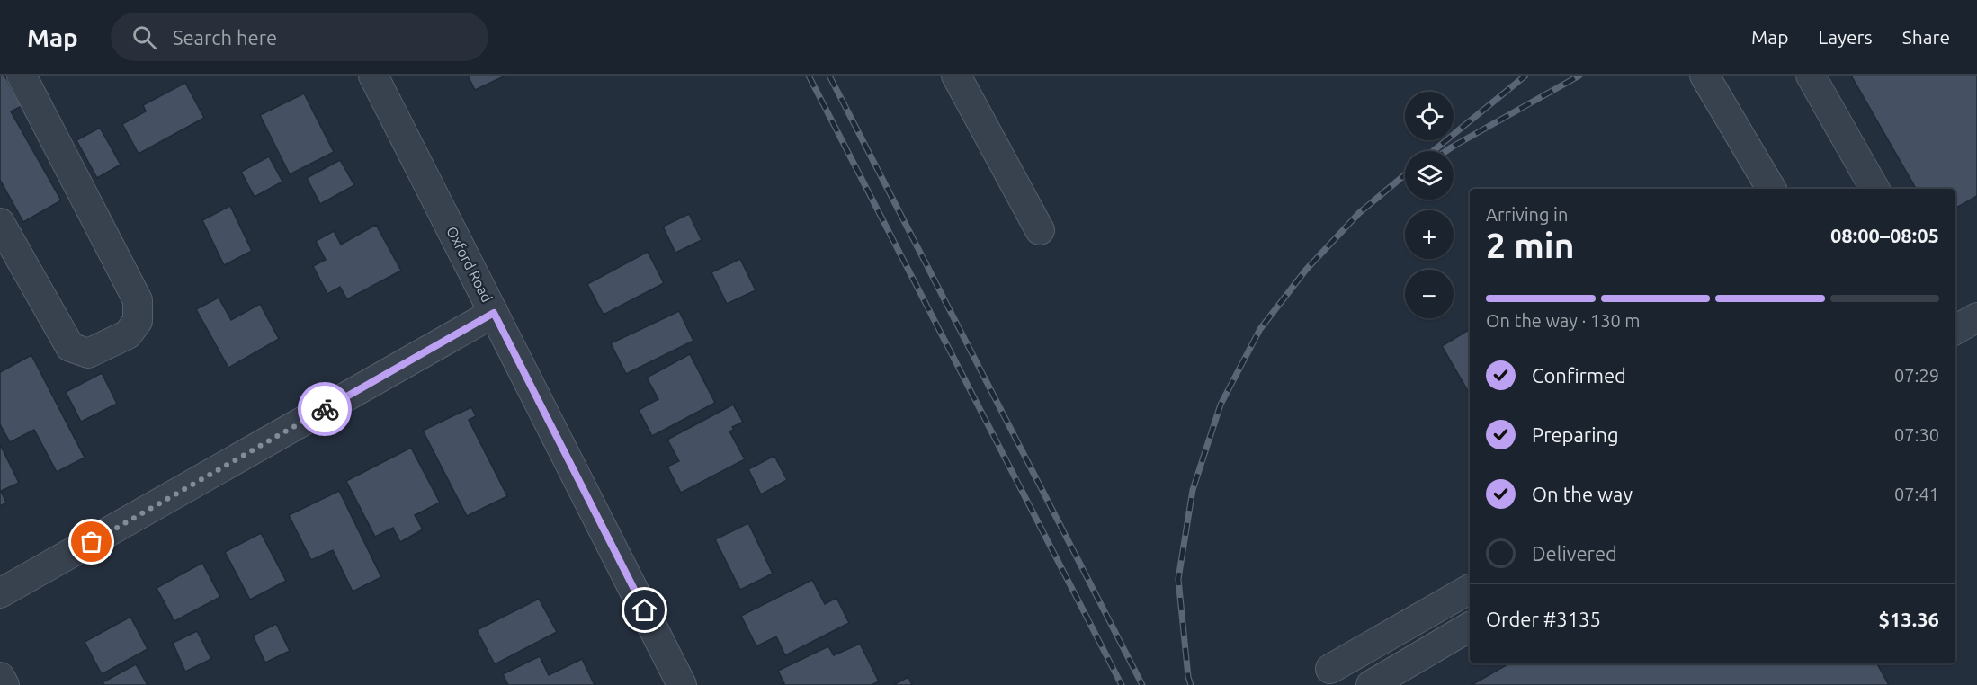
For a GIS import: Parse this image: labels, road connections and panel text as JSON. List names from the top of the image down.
{
  "streets": {
    "street": ["Oxford Road"]
  },
  "page": {
    "header": "Map",
    "search": "Search here",
    "nav": ["Map", "Layers", "Share"],
    "map_buttons": ["+", "−"],
    "heading": ["2 min", "Arriving in", "08:00–08:05"],
    "panel": ["Order #3135", "$13.36"],
    "bar": "On the way · 130 m",
    "list": [
      ["Confirmed", "07:29"],
      ["Preparing", "07:30"],
      ["On the way", "07:41"],
      "Delivered"
    ]
  }
}
